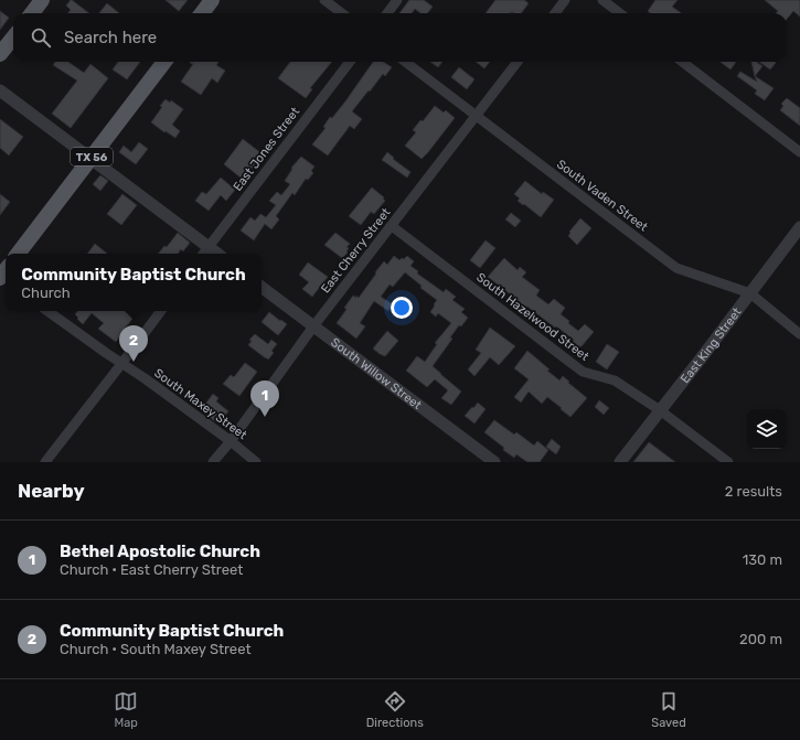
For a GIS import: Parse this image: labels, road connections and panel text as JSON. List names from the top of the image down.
{
  "streets": {
    "main road": ["TX 56"],
    "street": [
      "East Jones Street",
      "South Vaden Street",
      "East Cherry Street",
      "South Hazelwood Street",
      "East King Street",
      "South Willow Street",
      "South Maxey Street"
    ]
  },
  "crossings": [
    ["South Vaden Street", "East Cherry Street"],
    ["South Vaden Street", "East King Street"],
    ["East Cherry Street", "South Hazelwood Street"],
    ["East Cherry Street", "South Willow Street"],
    ["East Cherry Street", "South Maxey Street"],
    ["South Hazelwood Street", "East King Street"]
  ],
  "page": {
    "search": "Search here",
    "popup": ["Community Baptist Church", "Church"],
    "pins": ["2", "1"],
    "heading": ["Nearby", "2 results"],
    "list": [
      {
        "mark": "1",
        "name": "Bethel Apostolic Church",
        "note": "Church · East Cherry Street",
        "value": "130 m"
      },
      {
        "mark": "2",
        "name": "Community Baptist Church",
        "note": "Church · South Maxey Street",
        "value": "200 m"
      }
    ],
    "nav": ["Map", "Directions", "Saved"]
  }
}
